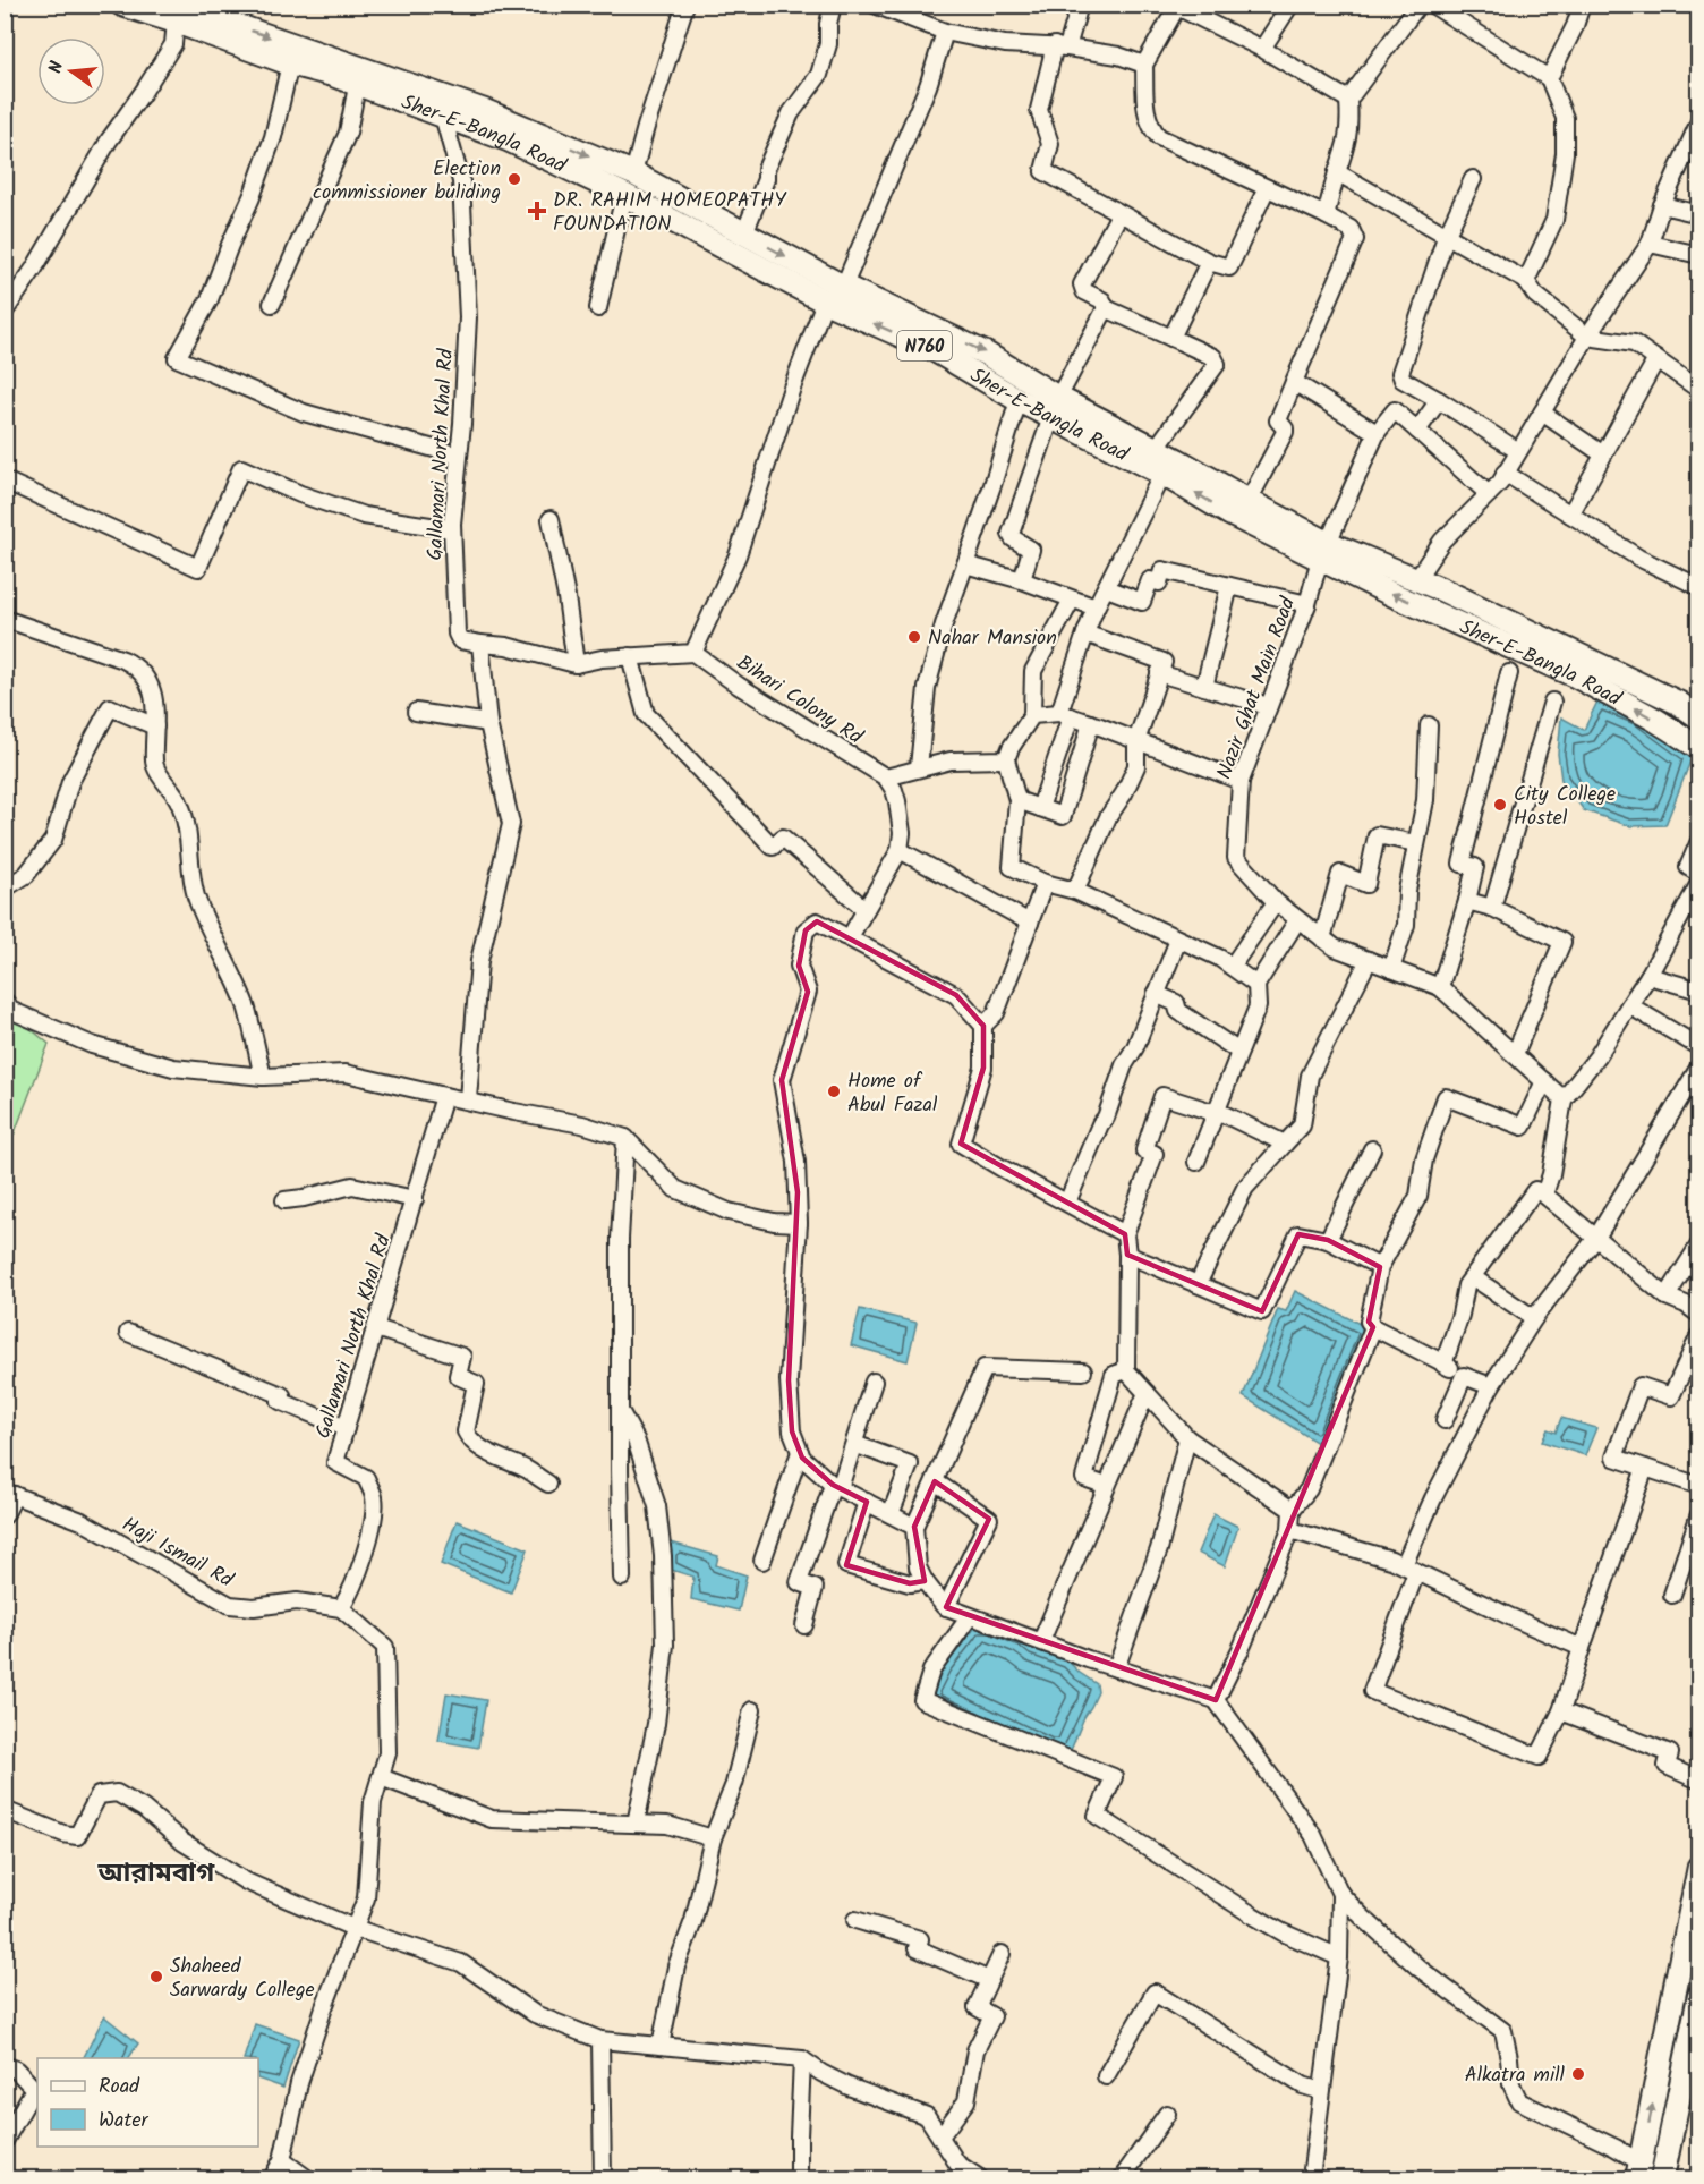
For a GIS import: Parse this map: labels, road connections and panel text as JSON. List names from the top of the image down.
{
  "streets": {
    "highway": ["Sher-E-Bangla Road", "N760"],
    "street": [
      "Gallamari North Khal Rd",
      "Nazir Ghat Main Road",
      "Bihari Colony Rd",
      "Haji Ismail Rd"
    ]
  },
  "crossings": [
    ["Sher-E-Bangla Road", "Gallamari North Khal Rd"],
    ["Sher-E-Bangla Road", "Nazir Ghat Main Road"],
    ["Gallamari North Khal Rd", "Haji Ismail Rd"]
  ],
  "districts": ["আরামবাগ"],
  "places": {
    "other": [
      "Election commissioner buliding",
      "Nahar Mansion",
      "City College Hostel",
      "Home of Abul Fazal",
      "Shaheed Sarwardy College",
      "Alkatra mill"
    ],
    "health": ["DR. RAHIM HOMEOPATHY FOUNDATION"]
  },
  "legend": ["Road", "Water"],
  "north": "left"
}
